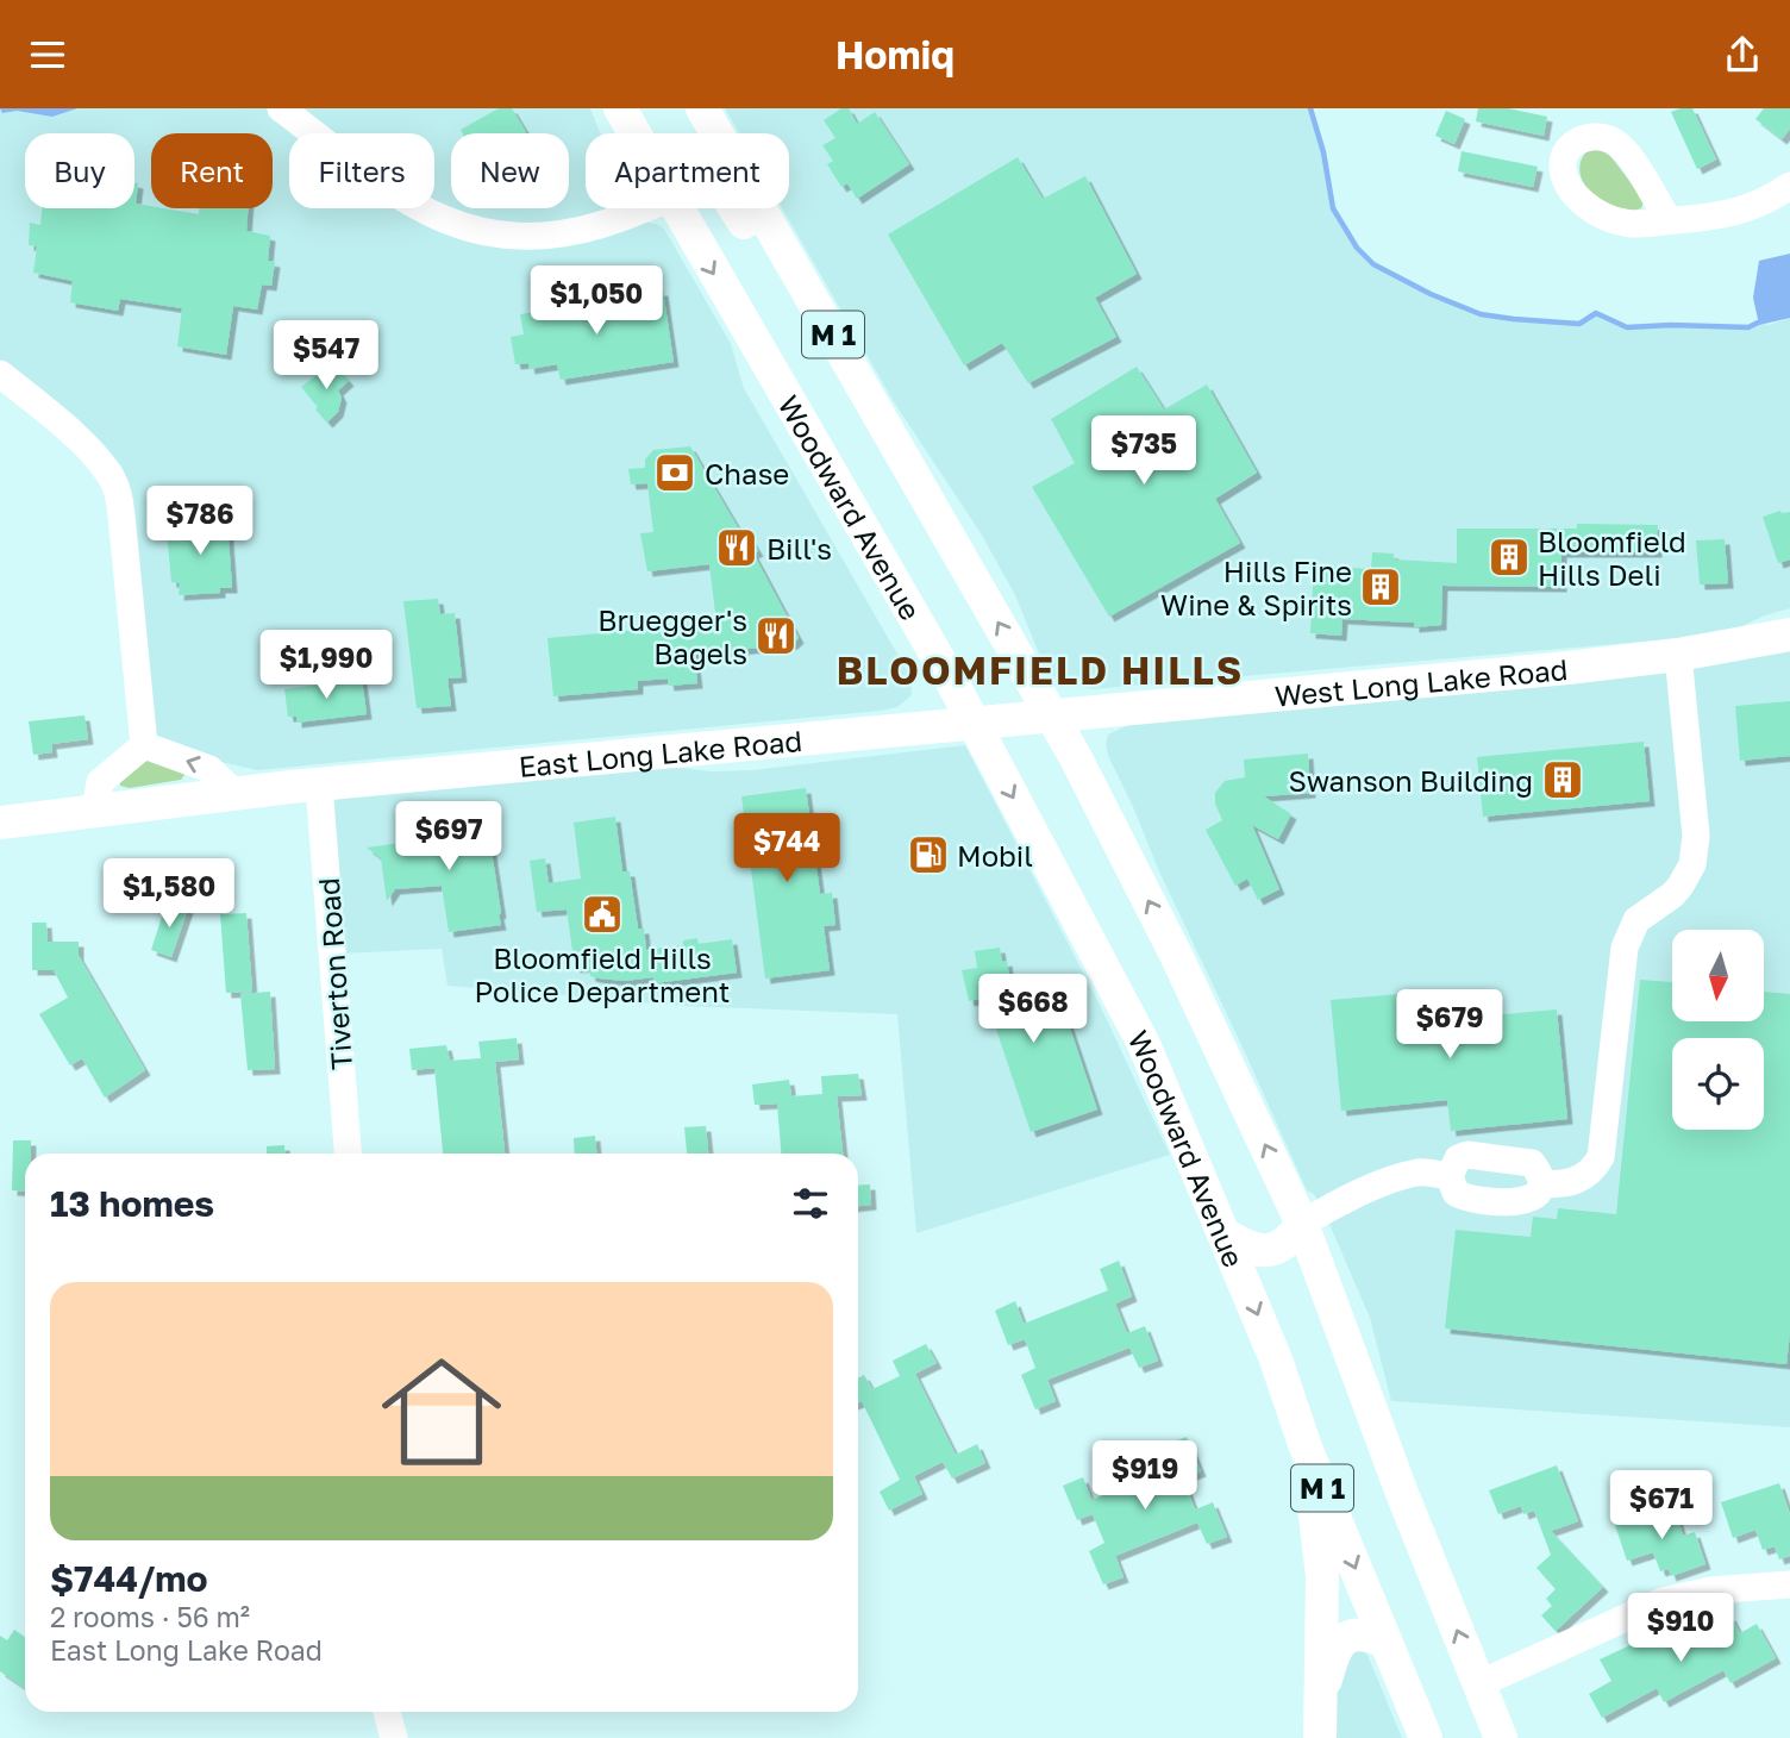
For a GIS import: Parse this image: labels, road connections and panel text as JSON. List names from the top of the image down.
{
  "streets": {
    "main road": [
      "M 1",
      "Woodward Avenue",
      "West Long Lake Road",
      "East Long Lake Road"
    ],
    "street": ["Tiverton Road"]
  },
  "crossings": [
    ["M 1", "West Long Lake Road"],
    ["Woodward Avenue", "West Long Lake Road"],
    ["Woodward Avenue", "East Long Lake Road"],
    ["West Long Lake Road", "East Long Lake Road"],
    ["East Long Lake Road", "Tiverton Road"]
  ],
  "districts": ["BLOOMFIELD HILLS"],
  "places": {
    "bank": ["Chase"],
    "restaurant": ["Bill's", "Bruegger's Bagels"],
    "building": ["Bloomfield Hills Deli", "Hills Fine Wine & Spirits", "Swanson Building"],
    "fuel station": ["Mobil"],
    "public building": ["Bloomfield Hills Police Department"]
  },
  "north": "bottom",
  "page": {
    "header": "Homiq",
    "chip": [
      "Buy",
      "Rent",
      "Filters",
      "New",
      "Apartment"
    ],
    "price": [
      "$1,050",
      "$547",
      "$735",
      "$786",
      "$1,990",
      "$697",
      "$744",
      "$1,580",
      "$668",
      "$679",
      "$919",
      "$671",
      "$910"
    ],
    "heading": "13 homes",
    "list": [
      {
        "name": "$744/mo",
        "note": "2 rooms · 56 m² · East Long Lake Road"
      }
    ]
  }
}
